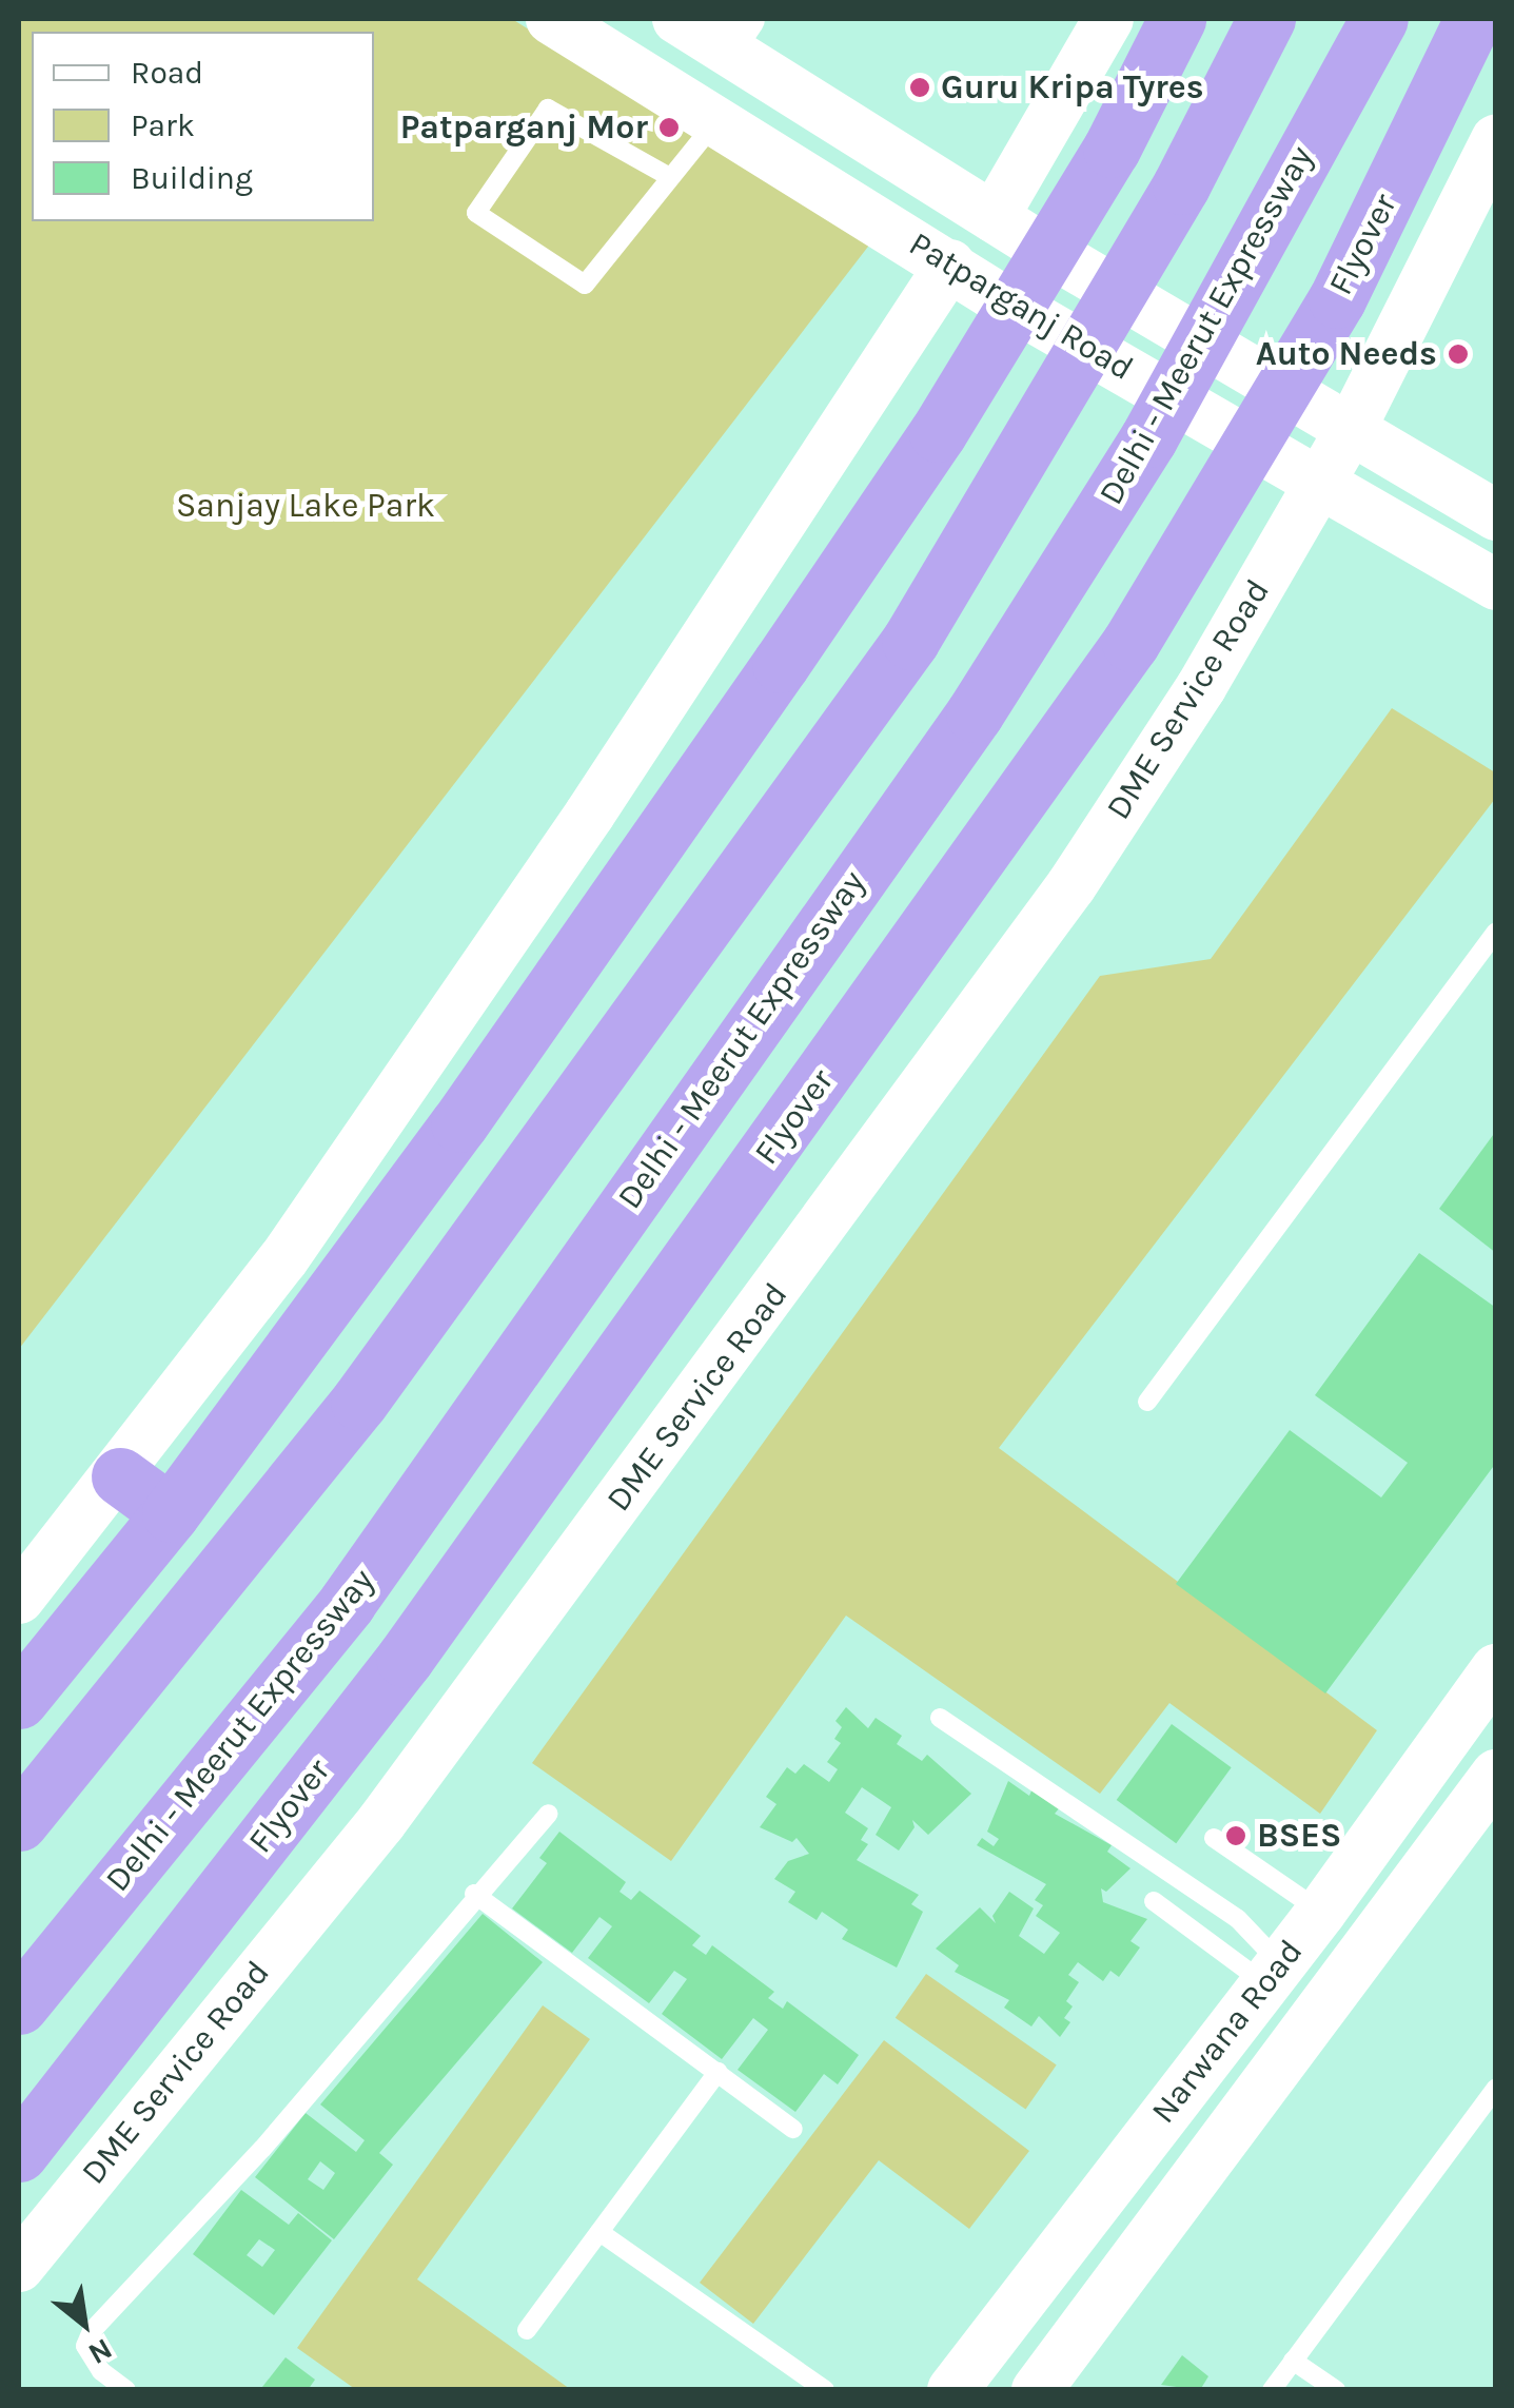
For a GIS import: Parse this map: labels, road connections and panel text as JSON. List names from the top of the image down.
{
  "streets": {
    "highway": ["Flyover", "Delhi - Meerut Expressway"],
    "street": ["Patparganj Road", "DME Service Road", "Narwana Road"]
  },
  "crossings": [
    ["Patparganj Road", "DME Service Road"]
  ],
  "parks": ["Sanjay Lake Park"],
  "places": [
    "Guru Kripa Tyres",
    "Patparganj Mor",
    "Auto Needs",
    "BSES"
  ],
  "legend": ["Road", "Park", "Building"],
  "north": "bottom right"
}
